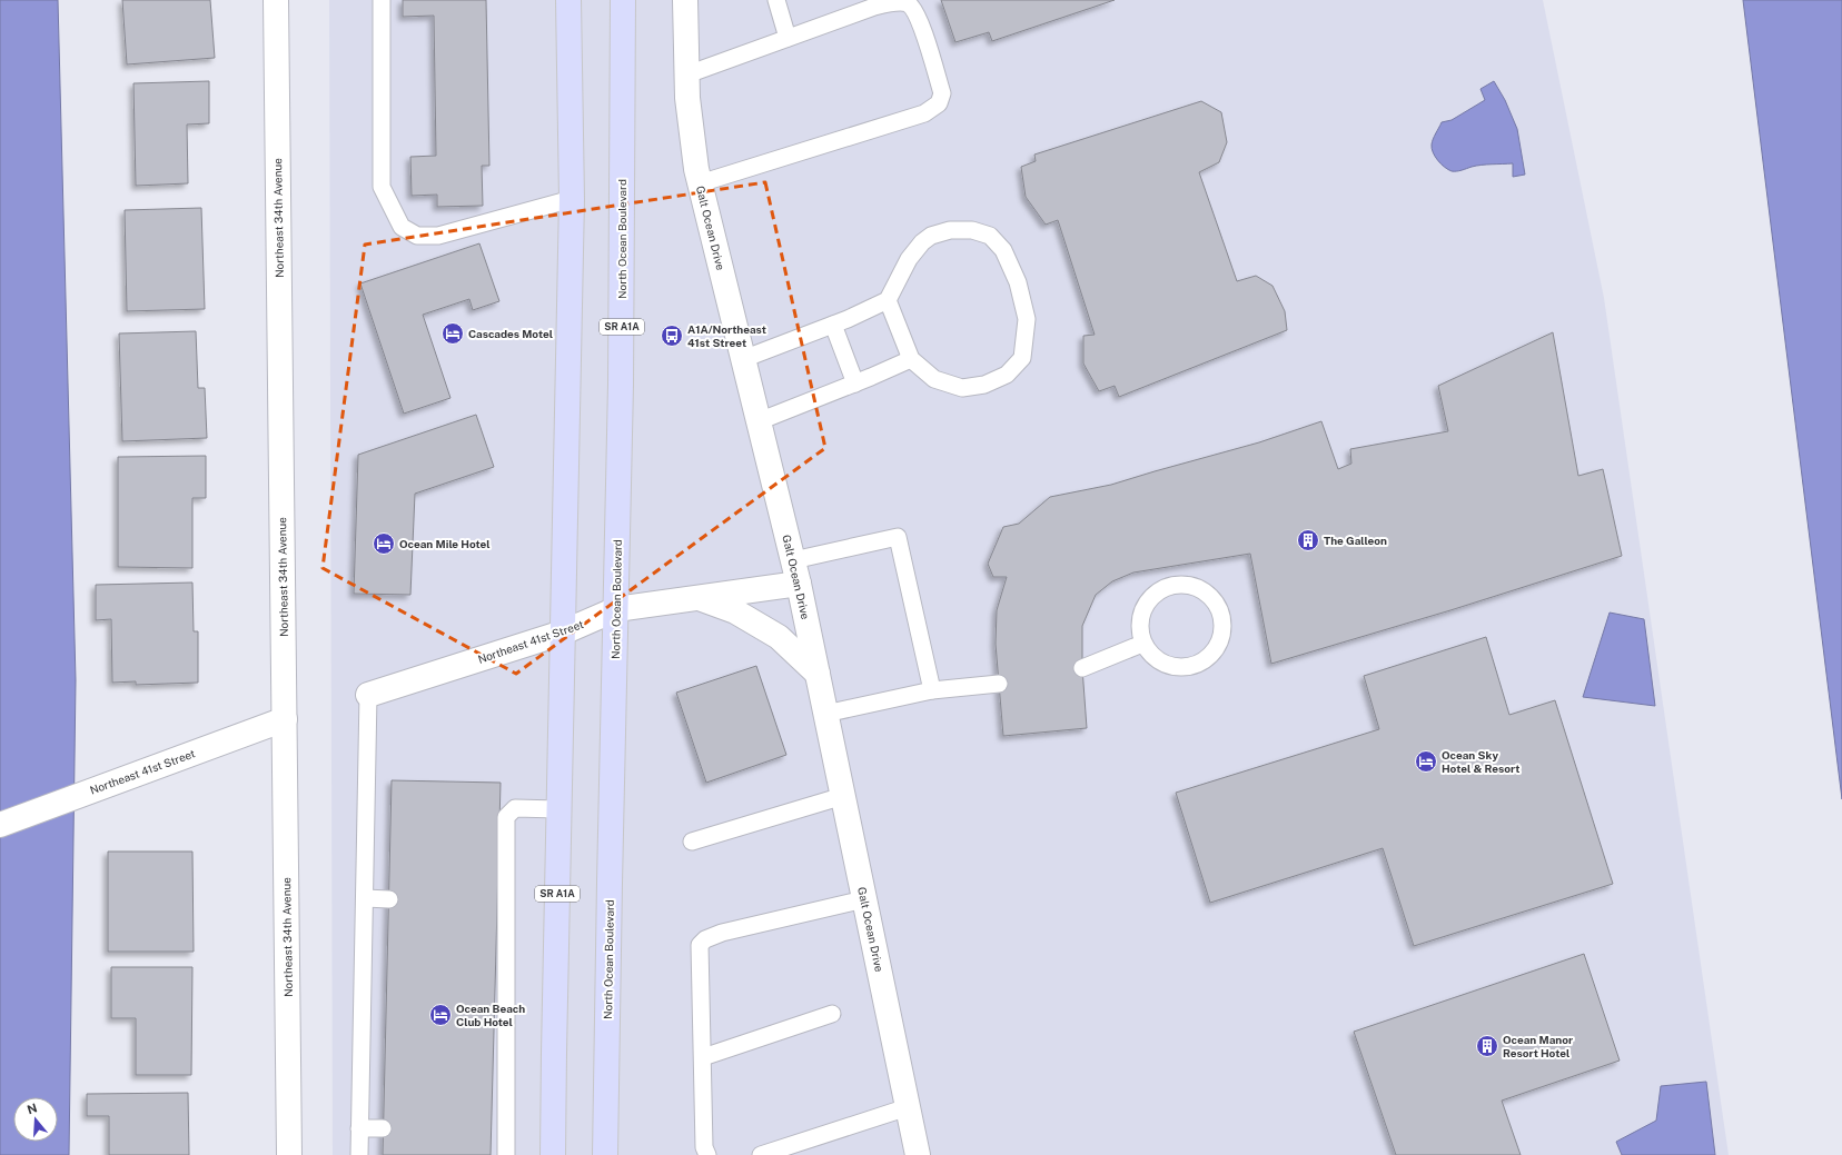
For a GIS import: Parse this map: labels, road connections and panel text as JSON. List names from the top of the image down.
{
  "streets": {
    "main road": ["North Ocean Boulevard", "SR A1A"],
    "street": ["Northeast 34th Avenue", "Galt Ocean Drive", "Northeast 41st Street"]
  },
  "crossings": [
    ["Northeast 34th Avenue", "Northeast 41st Street"],
    ["Galt Ocean Drive", "Northeast 41st Street"],
    ["North Ocean Boulevard", "Northeast 41st Street"],
    ["SR A1A", "Northeast 41st Street"]
  ],
  "places": {
    "hotel": [
      "Cascades Motel",
      "Ocean Mile Hotel",
      "Ocean Sky Hotel & Resort",
      "Ocean Beach Club Hotel"
    ],
    "bus stop": ["A1A/Northeast 41st Street"],
    "building": ["The Galleon", "Ocean Manor Resort Hotel"]
  },
  "north": "top"
}
